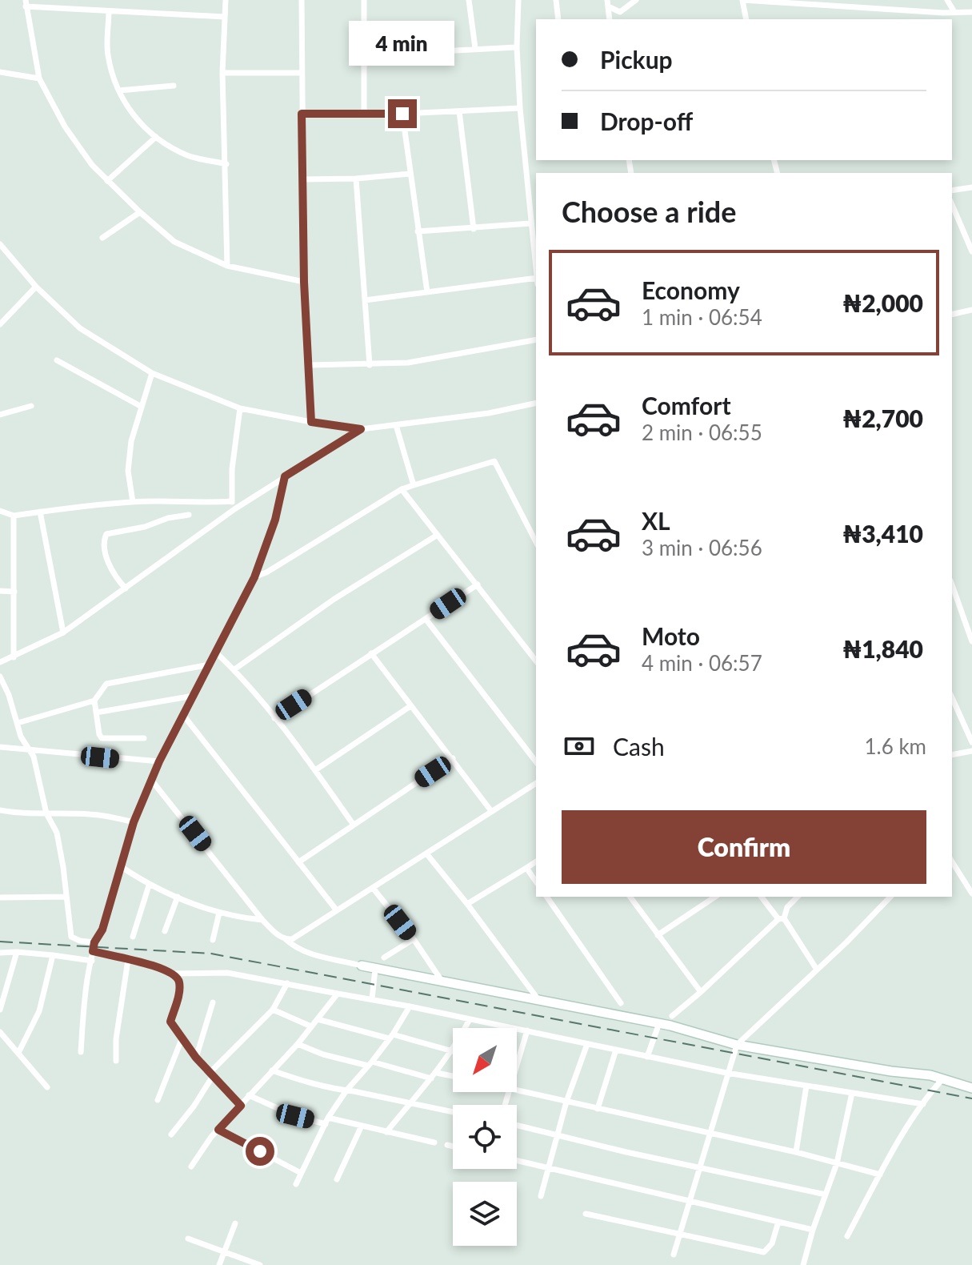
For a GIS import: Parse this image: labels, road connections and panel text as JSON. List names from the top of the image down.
{
  "north": "bottom left",
  "page": {
    "banner": ["Pickup", "Drop-off"],
    "bubble": "4 min",
    "heading": "Choose a ride",
    "list": [
      {
        "name": "Economy",
        "note": "1 min · 06:54",
        "value": "₦2,000"
      },
      {
        "name": "Comfort",
        "note": "2 min · 06:55",
        "value": "₦2,700"
      },
      {
        "name": "XL",
        "note": "3 min · 06:56",
        "value": "₦3,410"
      },
      {
        "name": "Moto",
        "note": "4 min · 06:57",
        "value": "₦1,840"
      }
    ],
    "pay": ["Cash", "1.6 km"],
    "buttons": "Confirm"
  }
}
